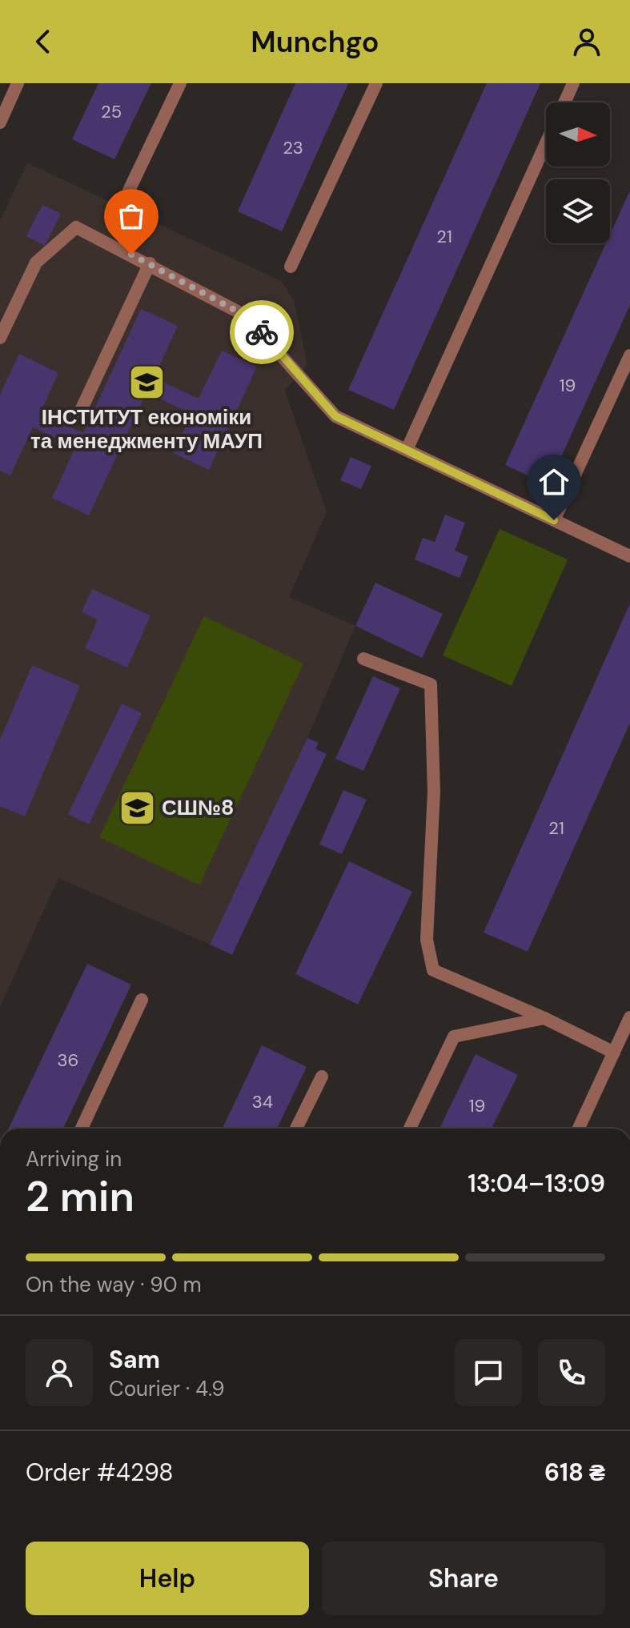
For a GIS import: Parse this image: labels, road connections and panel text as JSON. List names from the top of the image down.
{
  "places": {
    "school or university": ["ІНСТИТУТ економіки та менеджменту МАУП", "СШ№8"]
  },
  "house_numbers": [
    "25",
    "23",
    "21",
    "19",
    "21",
    "36",
    "34",
    "19"
  ],
  "north": "right",
  "page": {
    "header": "Munchgo",
    "heading": ["2 min", "Arriving in", "13:04–13:09"],
    "panel": [
      "Sam",
      "Courier · 4.9",
      "Order #4298",
      "618 ₴"
    ],
    "bar": "On the way · 90 m",
    "buttons": ["Help", "Share"]
  }
}
